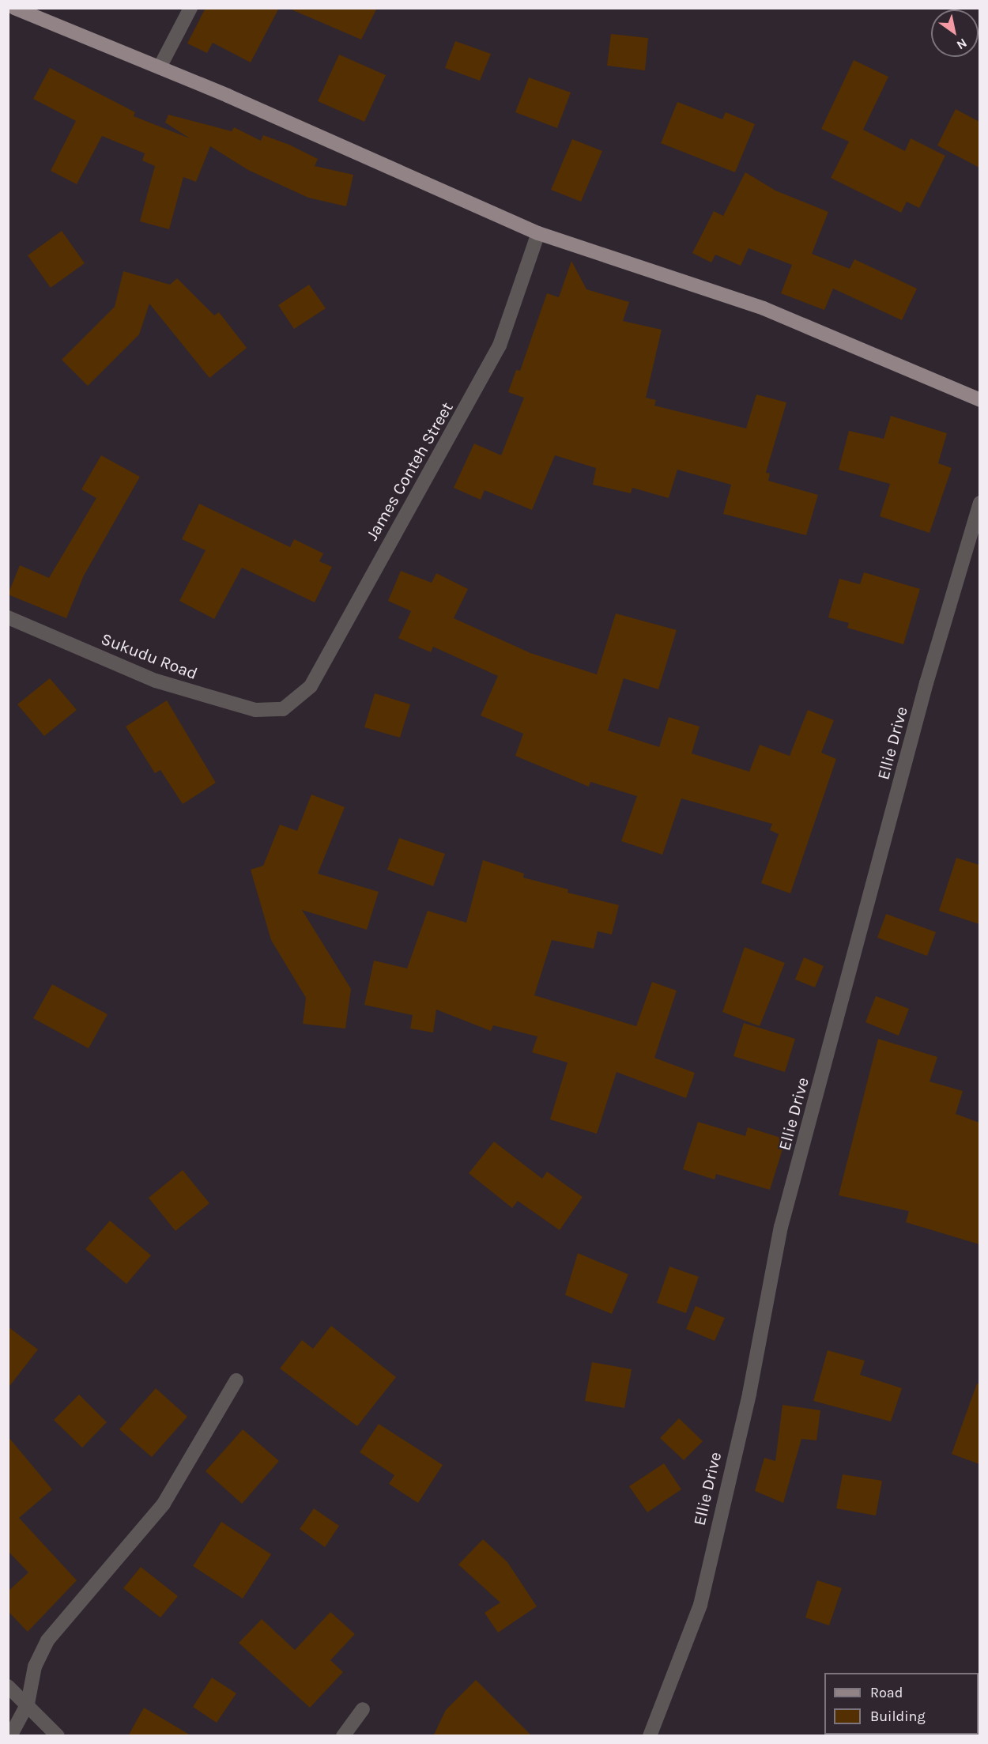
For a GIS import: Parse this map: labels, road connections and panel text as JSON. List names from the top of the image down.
{
  "streets": {
    "street": ["James Conteh Street", "Sukudu Road", "Ellie Drive"]
  },
  "crossings": [
    ["James Conteh Street", "Sukudu Road"]
  ],
  "legend": ["Road", "Building"],
  "north": "bottom right"
}
